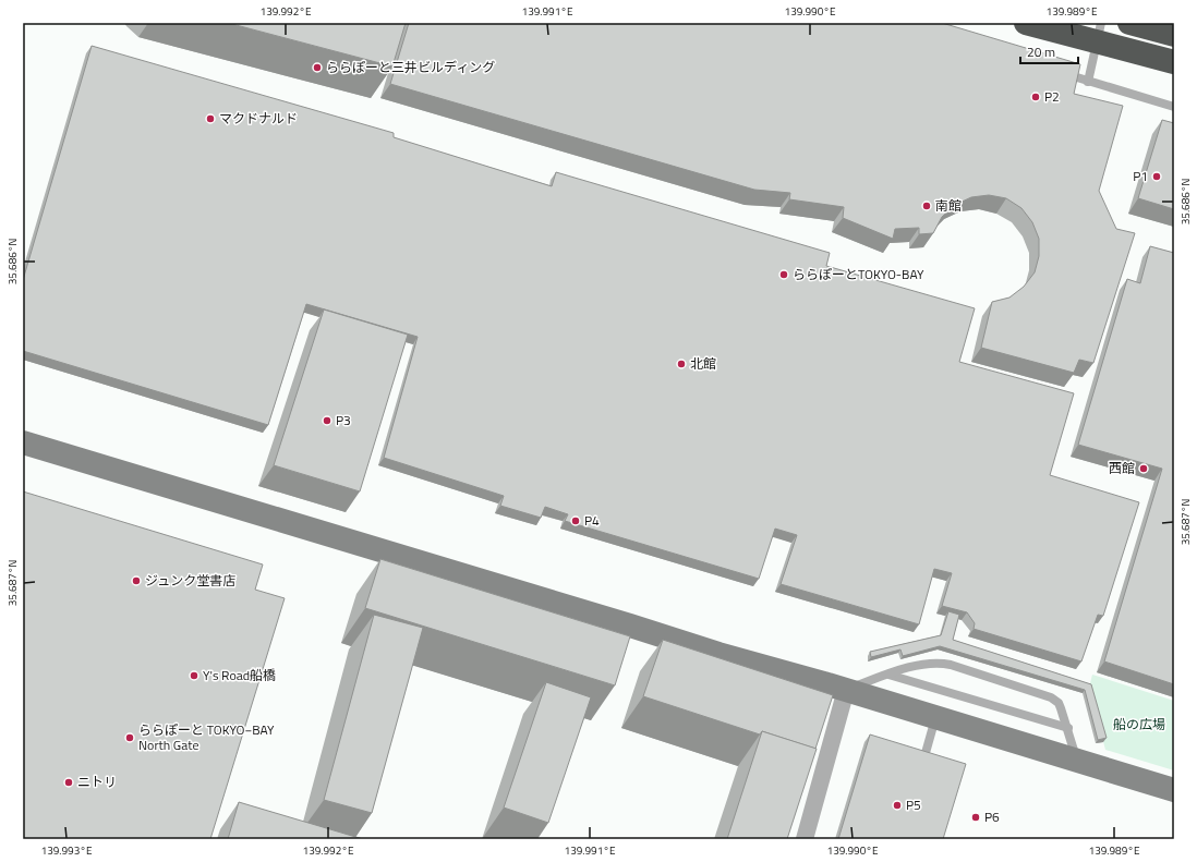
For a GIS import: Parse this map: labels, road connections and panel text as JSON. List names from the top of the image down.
{
  "parks": ["船の広場"],
  "places": [
    "ららぽーと三井ビルディング",
    "P2",
    "マクドナルド",
    "P1",
    "南館",
    "ららぽーとTOKYO-BAY",
    "北館",
    "P3",
    "西館",
    "P4",
    "ジュンク堂書店",
    "Y's Road船橋",
    "ららぽーと TOKYO−BAY North Gate",
    "ニトリ",
    "P5",
    "P6"
  ],
  "scale_bar": "20 m",
  "coordinates": [
    "139.992°E",
    "139.991°E",
    "139.990°E",
    "139.989°E",
    "35.686°N",
    "35.687°N",
    "139.993°E"
  ]
}
